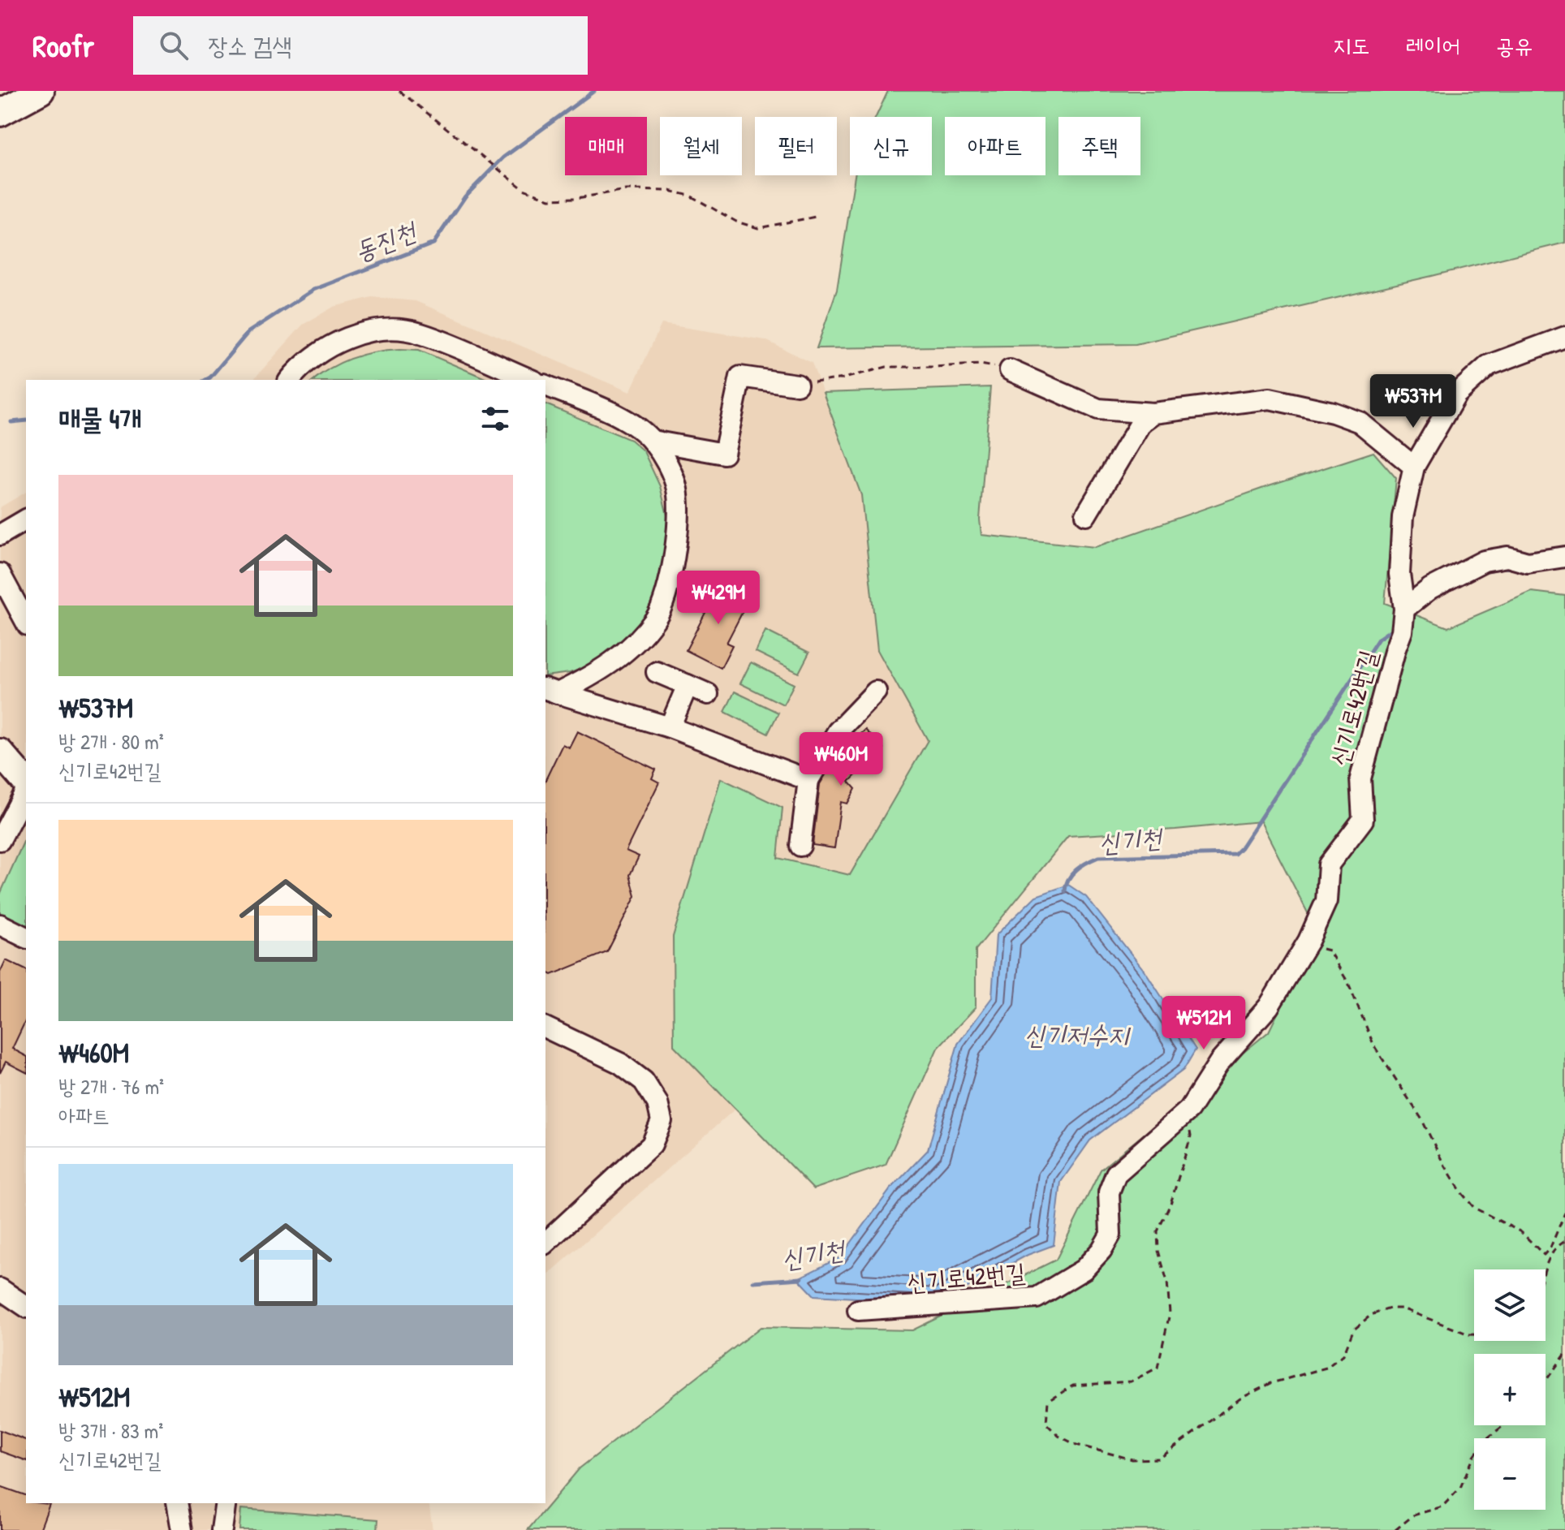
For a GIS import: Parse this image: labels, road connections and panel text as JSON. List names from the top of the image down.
{
  "streets": {
    "street": ["신기로42번길"]
  },
  "water": ["동진천", "신기천", "신기저수지"],
  "page": {
    "header": "Roofr",
    "search": "장소 검색",
    "nav": ["지도", "레이어", "공유"],
    "chip": [
      "매매",
      "월세",
      "필터",
      "신규",
      "아파트",
      "주택"
    ],
    "price": [
      "₩537M",
      "₩429M",
      "₩460M",
      "₩512M"
    ],
    "heading": "매물 4개",
    "list": [
      {
        "name": "₩537M",
        "note": "방 2개 · 80 m² · 신기로42번길"
      },
      {
        "name": "₩460M",
        "note": "방 2개 · 76 m² · 아파트"
      },
      {
        "name": "₩512M",
        "note": "방 3개 · 83 m² · 신기로42번길"
      }
    ],
    "map_buttons": ["+", "−"]
  }
}
